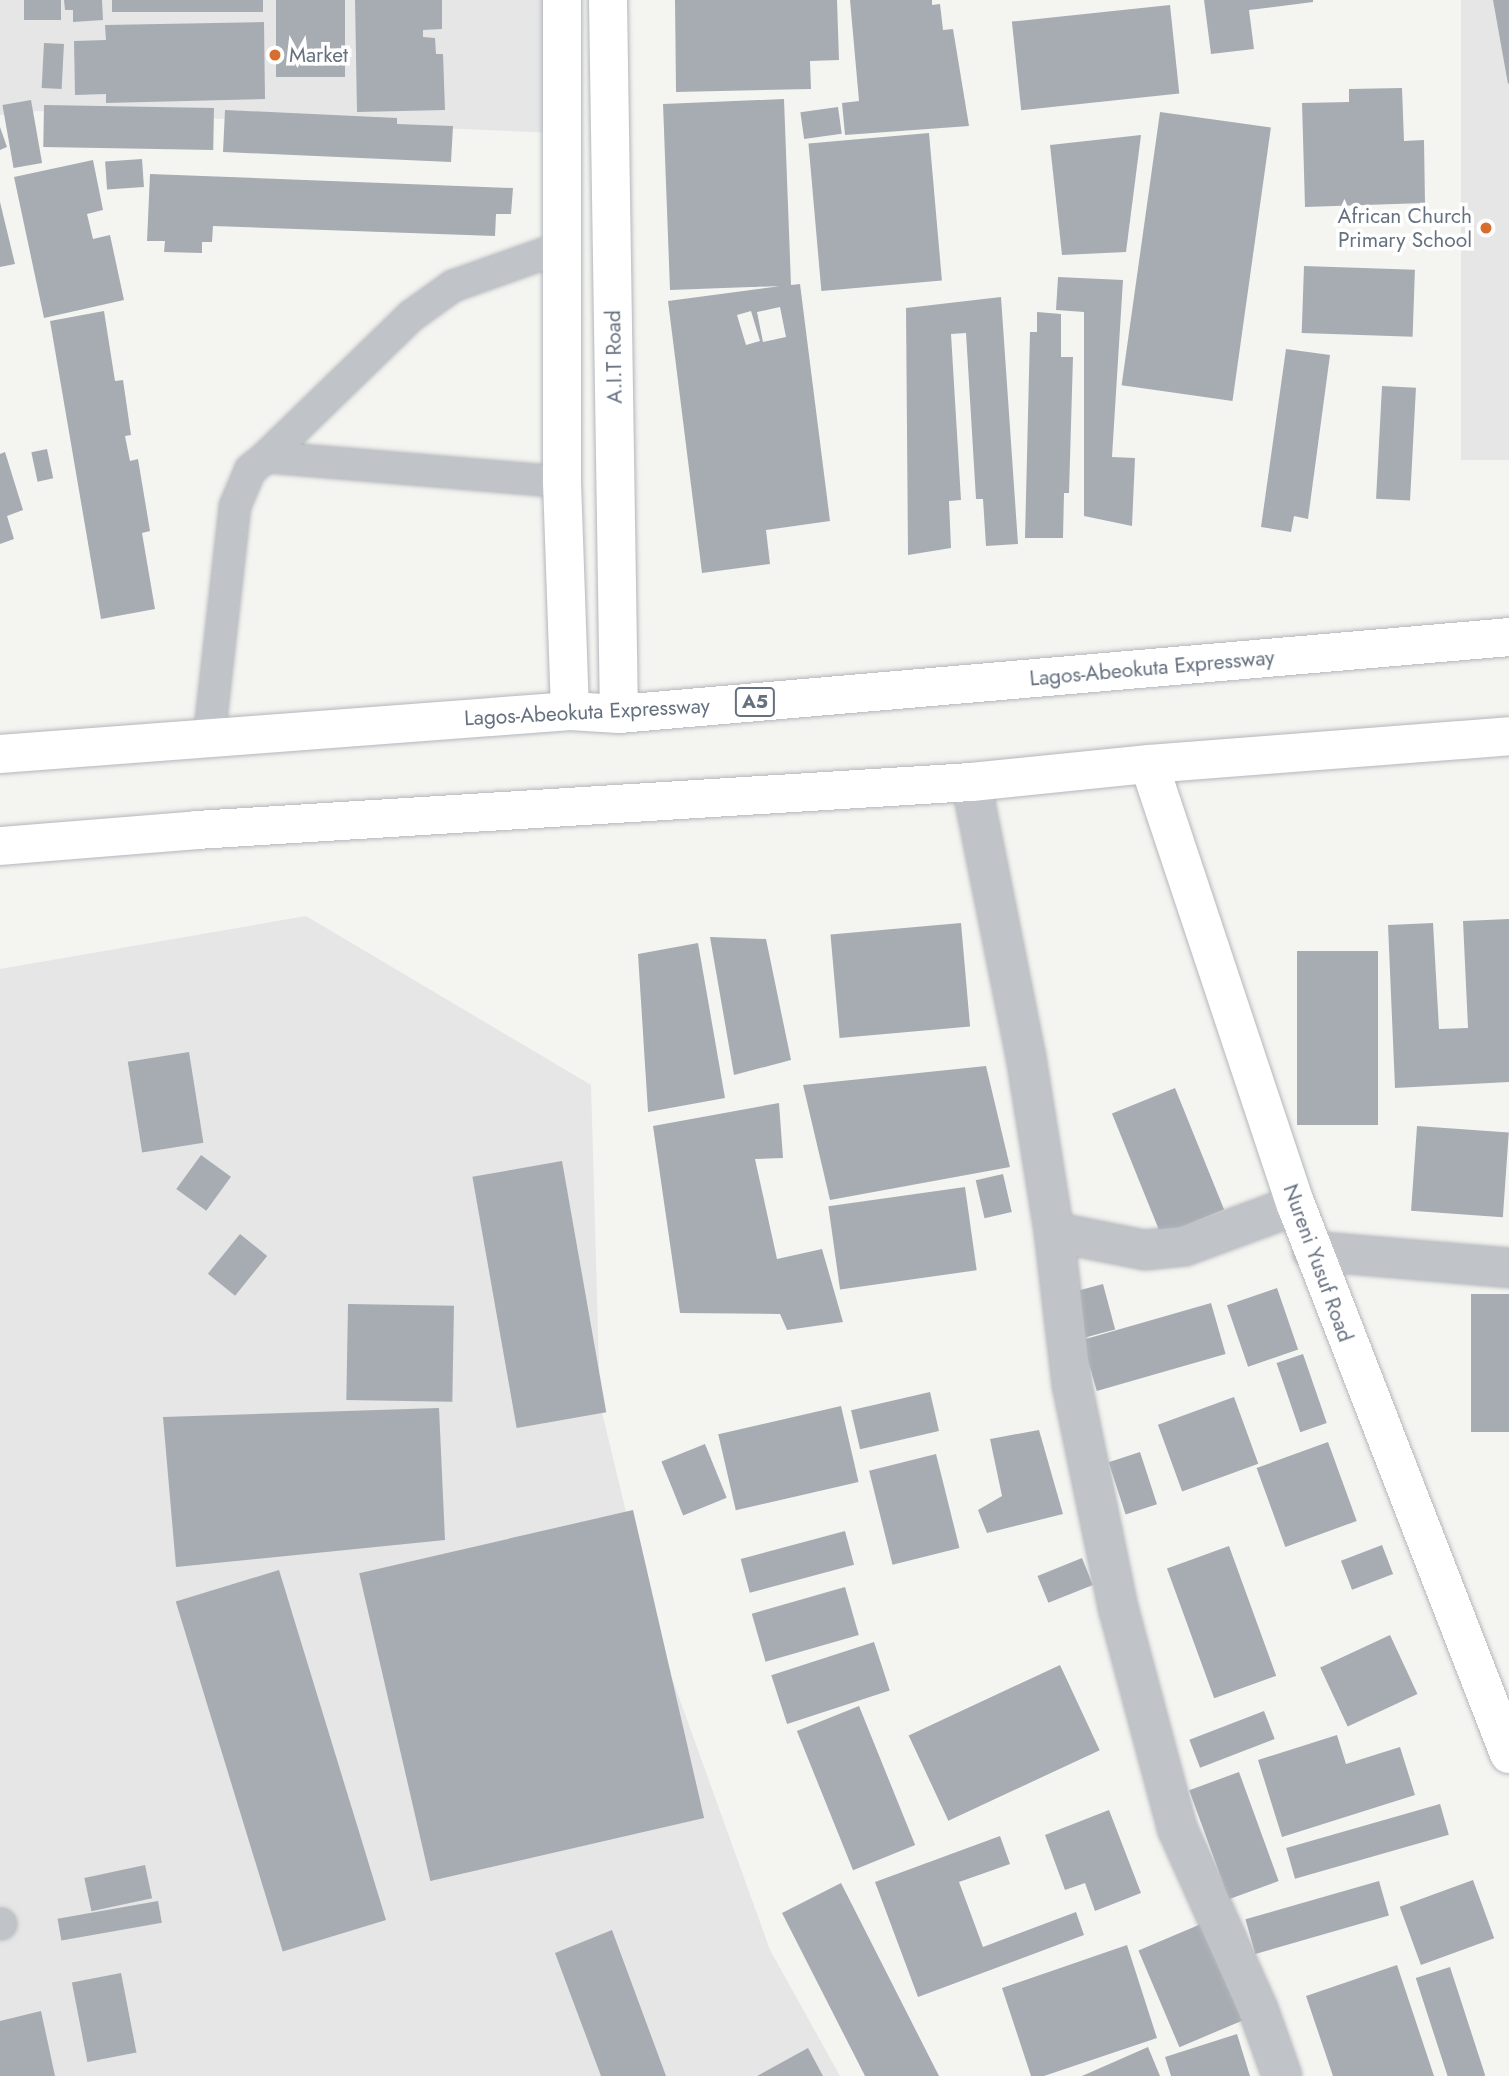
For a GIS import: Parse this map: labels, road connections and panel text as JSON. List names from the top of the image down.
{
  "streets": {
    "main road": [
      "A.I.T Road",
      "Lagos-Abeokuta Expressway",
      "A5",
      "Nureni Yusuf Road"
    ]
  },
  "crossings": [
    ["A.I.T Road", "Lagos-Abeokuta Expressway"]
  ],
  "places": ["Market", "African Church Primary School"]
}
